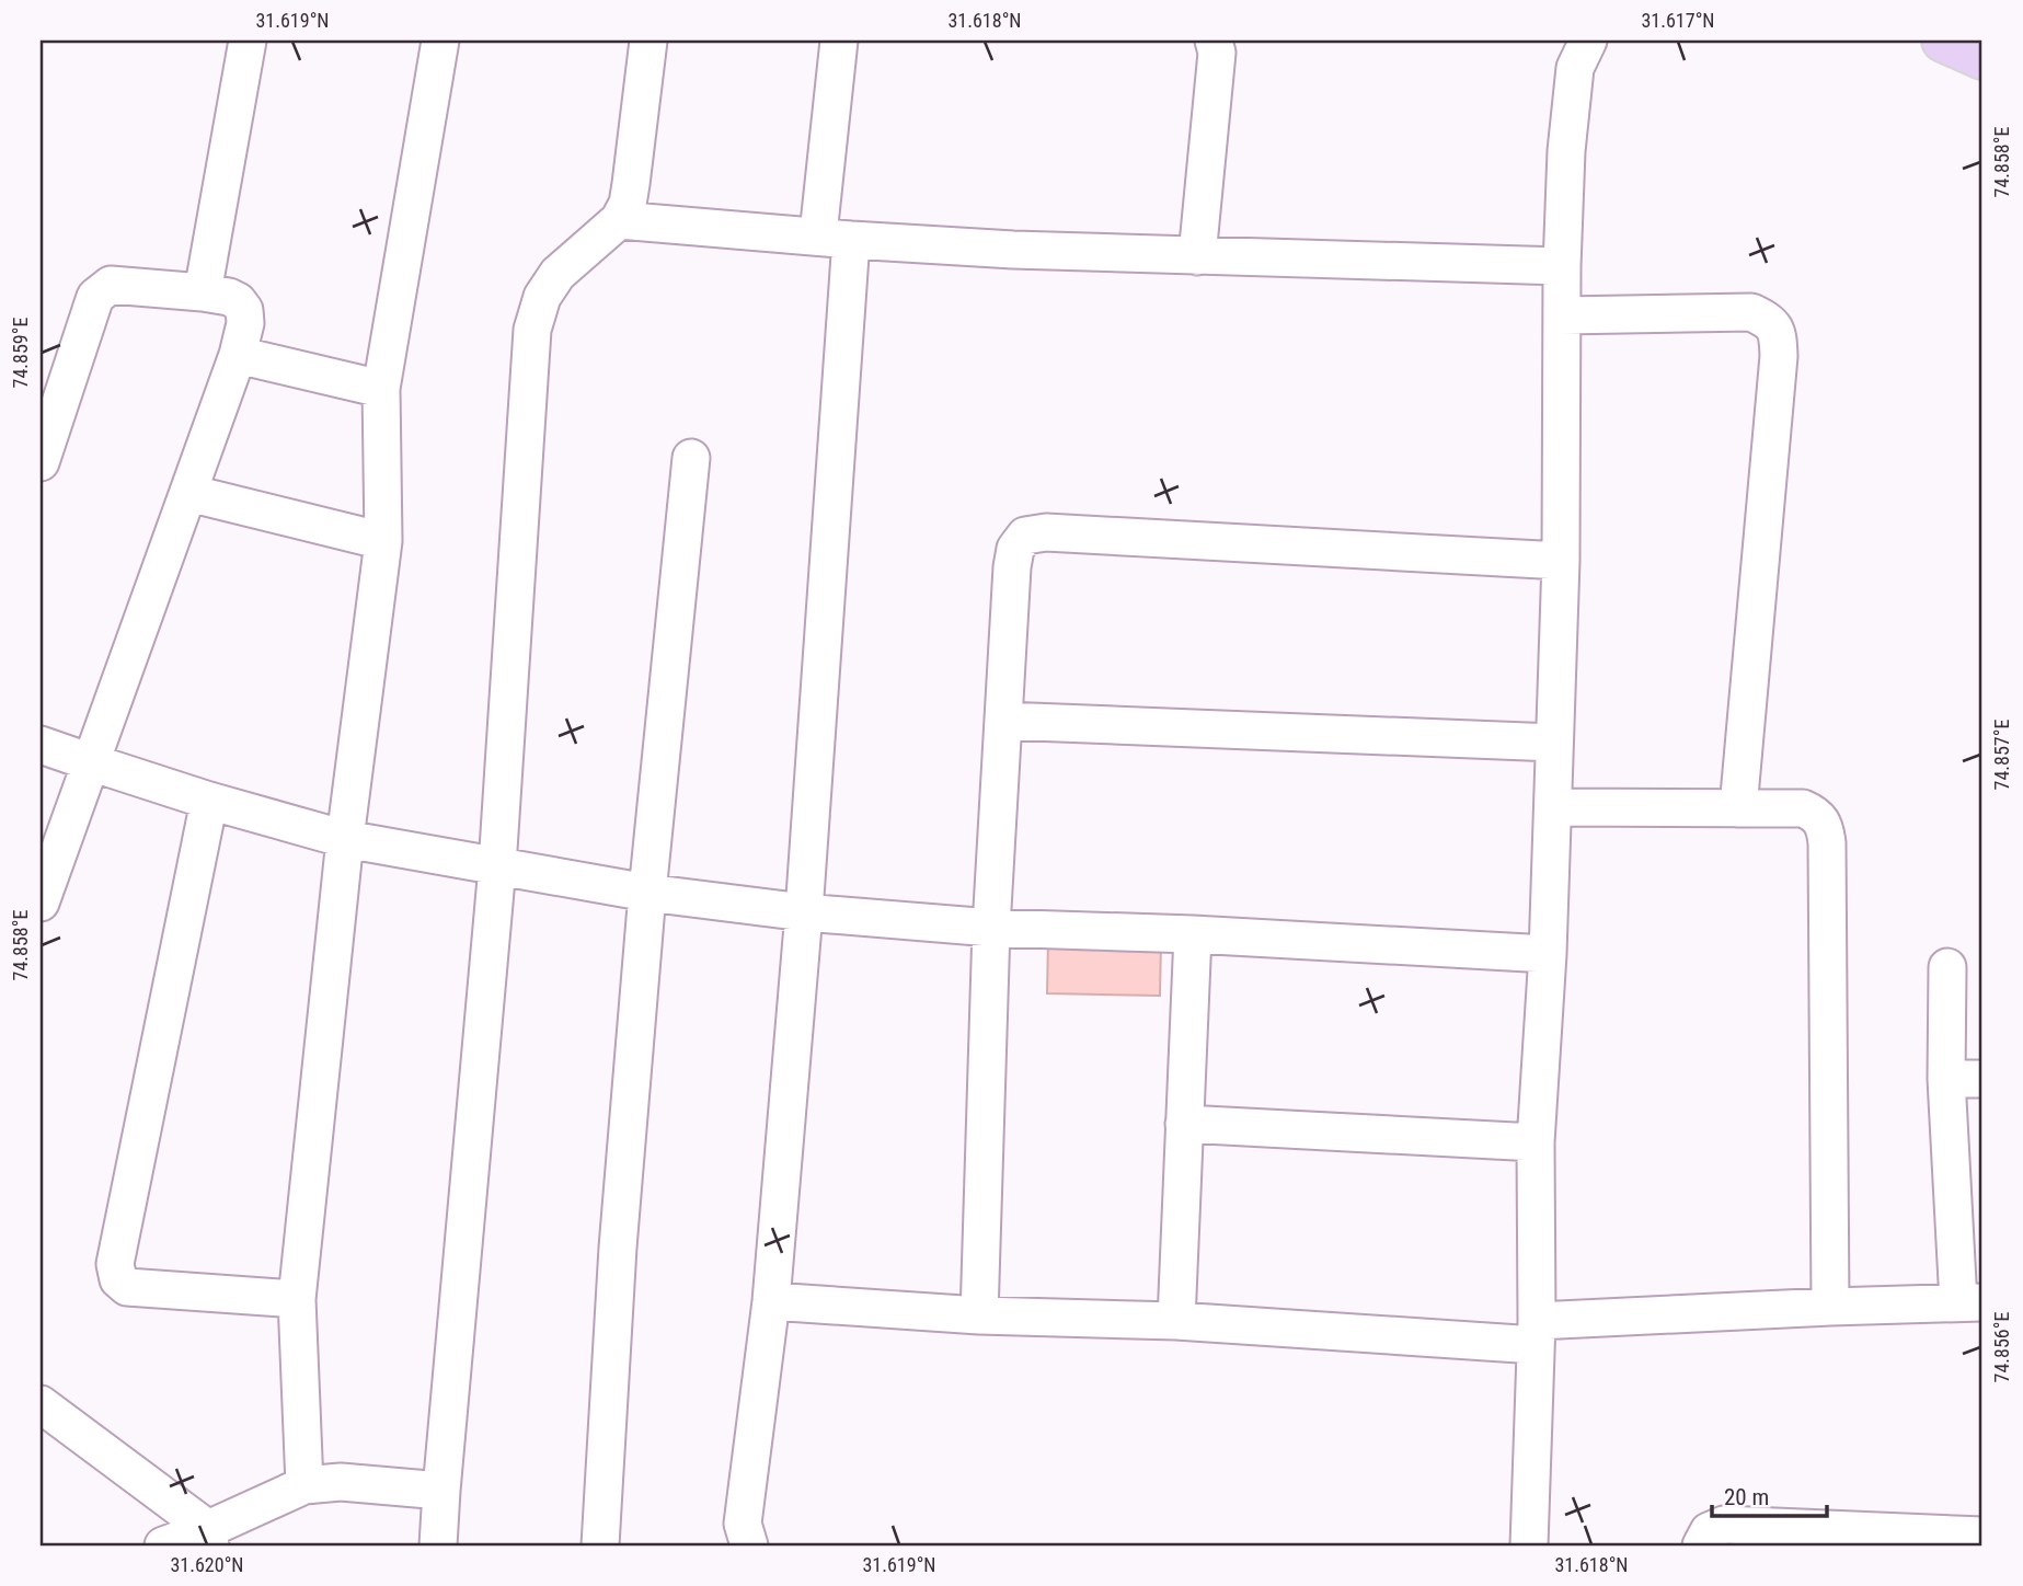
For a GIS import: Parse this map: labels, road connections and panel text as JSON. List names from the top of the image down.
{
  "scale_bar": "20 m",
  "coordinates": [
    "31.619°N",
    "31.618°N",
    "31.617°N",
    "74.858°E",
    "74.859°E",
    "74.857°E",
    "74.856°E",
    "31.620°N"
  ]
}
